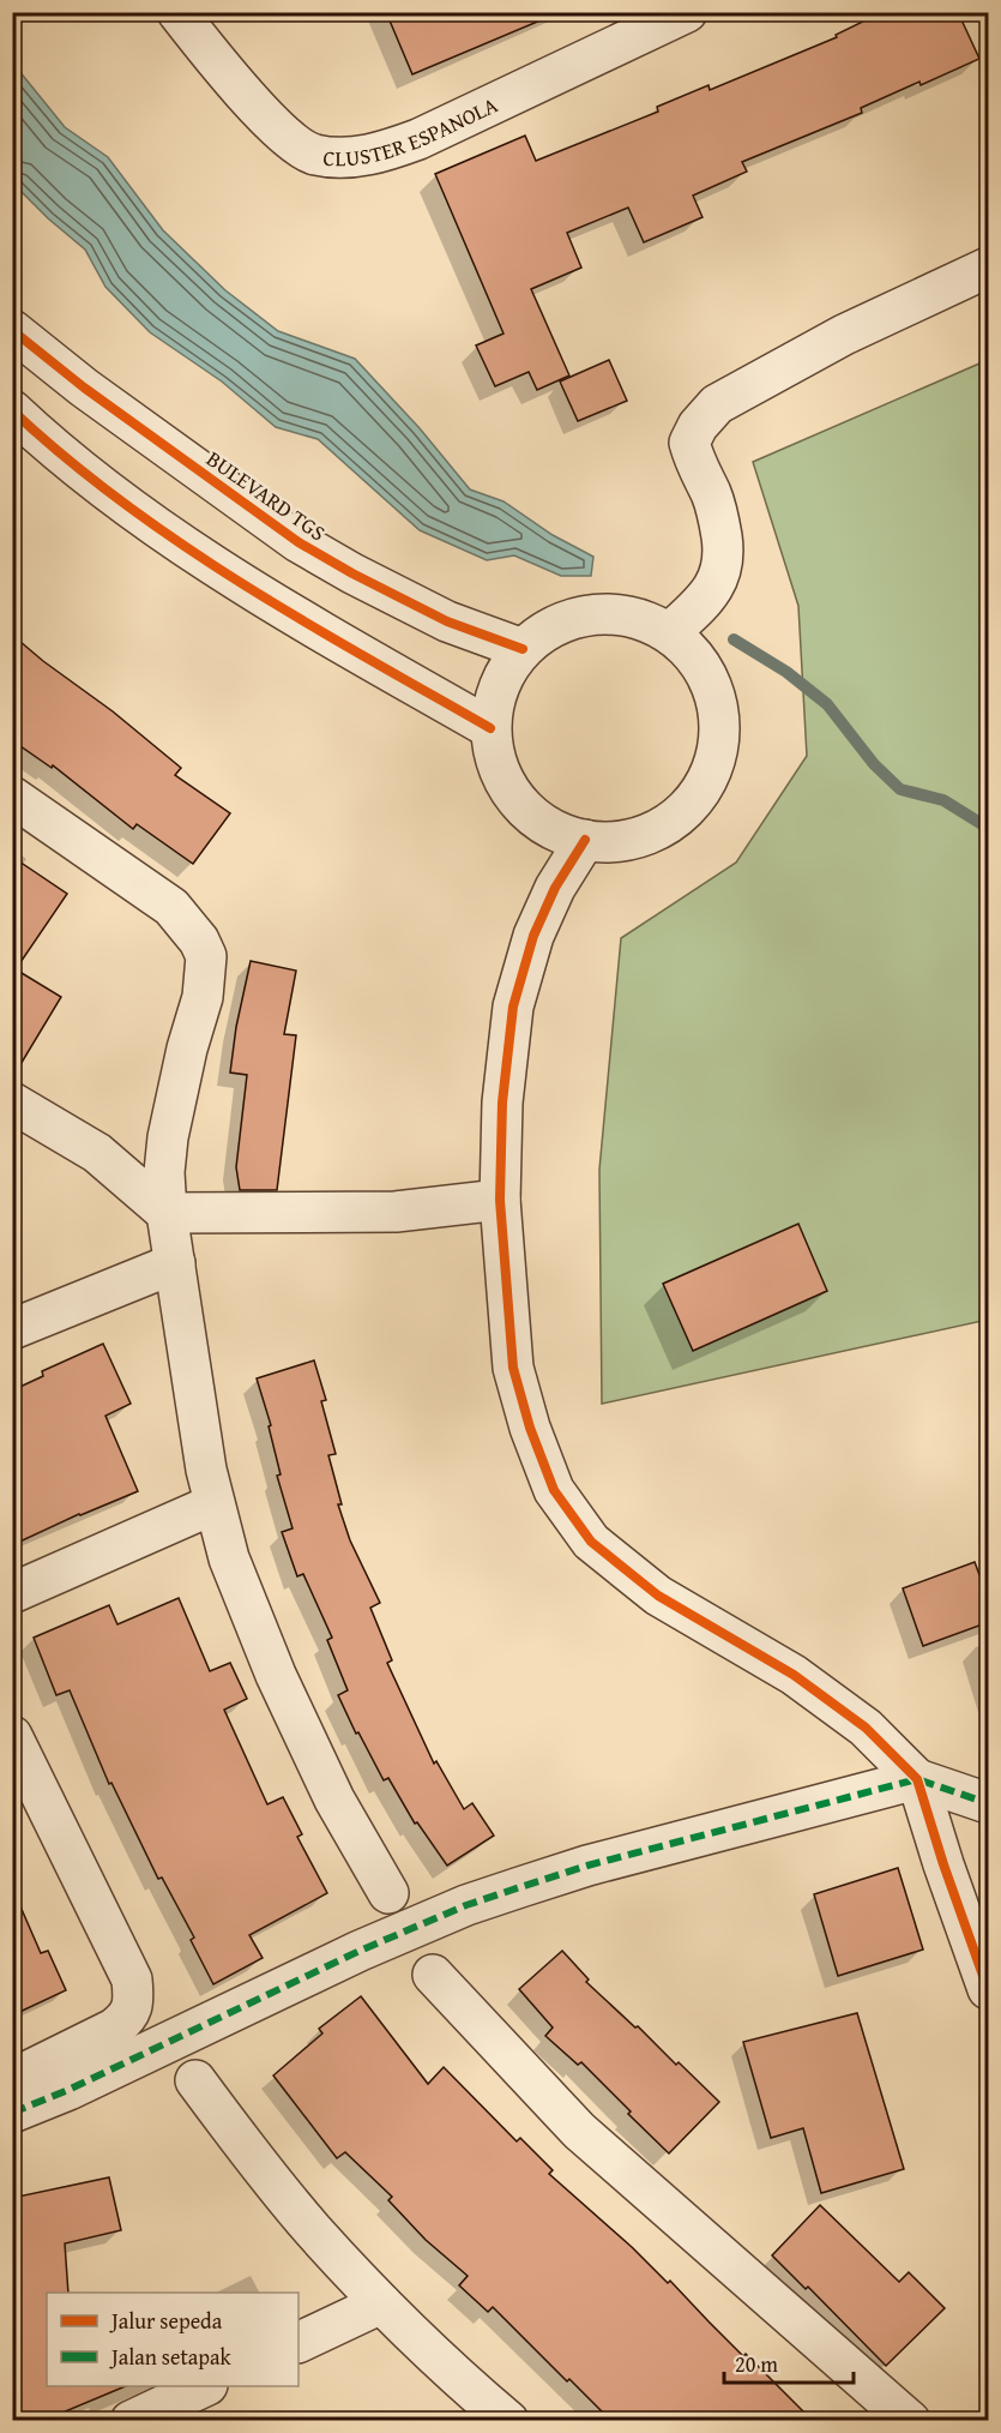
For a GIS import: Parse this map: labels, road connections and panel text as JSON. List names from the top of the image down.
{
  "streets": {
    "street": ["CLUSTER ESPANOLA", "BULEVARD TGS"]
  },
  "legend": ["Jalur sepeda", "Jalan setapak"],
  "scale_bar": "20 m"
}
